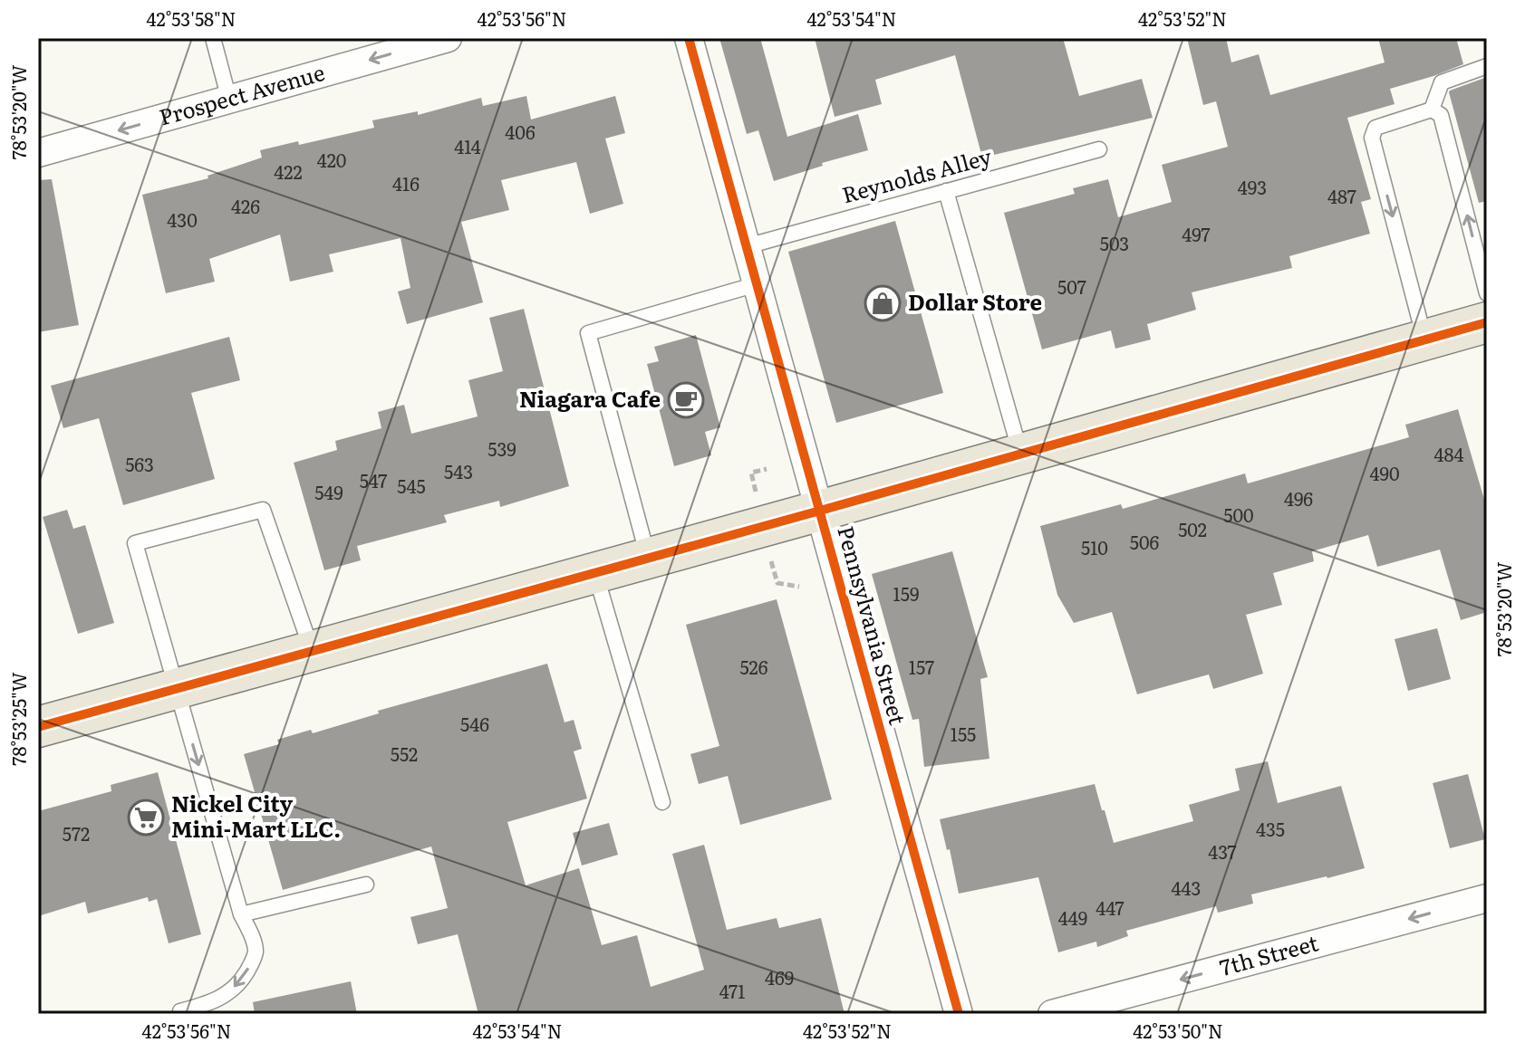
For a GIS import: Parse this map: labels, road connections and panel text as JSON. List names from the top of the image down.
{
  "streets": {
    "street": ["Prospect Avenue", "Pennsylvania Street", "7th Street"],
    "lane": ["Reynolds Alley"]
  },
  "crossings": [
    ["Reynolds Alley", "Pennsylvania Street"]
  ],
  "one_way": ["Prospect Avenue", "7th Street"],
  "places": {
    "shop": ["Dollar Store"],
    "cafe": ["Niagara Cafe"],
    "supermarket": ["Nickel City Mini-Mart LLC."]
  },
  "house_numbers": [
    "406",
    "414",
    "420",
    "422",
    "416",
    "493",
    "487",
    "426",
    "430",
    "497",
    "503",
    "507",
    "539",
    "484",
    "563",
    "543",
    "490",
    "547",
    "545",
    "549",
    "496",
    "500",
    "502",
    "506",
    "510",
    "159",
    "526",
    "157",
    "546",
    "155",
    "552",
    "435",
    "572",
    "437",
    "443",
    "447",
    "449",
    "469",
    "471"
  ],
  "coordinates": [
    "42°53'58\"N",
    "42°53'56\"N",
    "42°53'54\"N",
    "42°53'52\"N",
    "78°53'20\"W",
    "78°53'25\"W",
    "42°53'50\"N"
  ]
}
